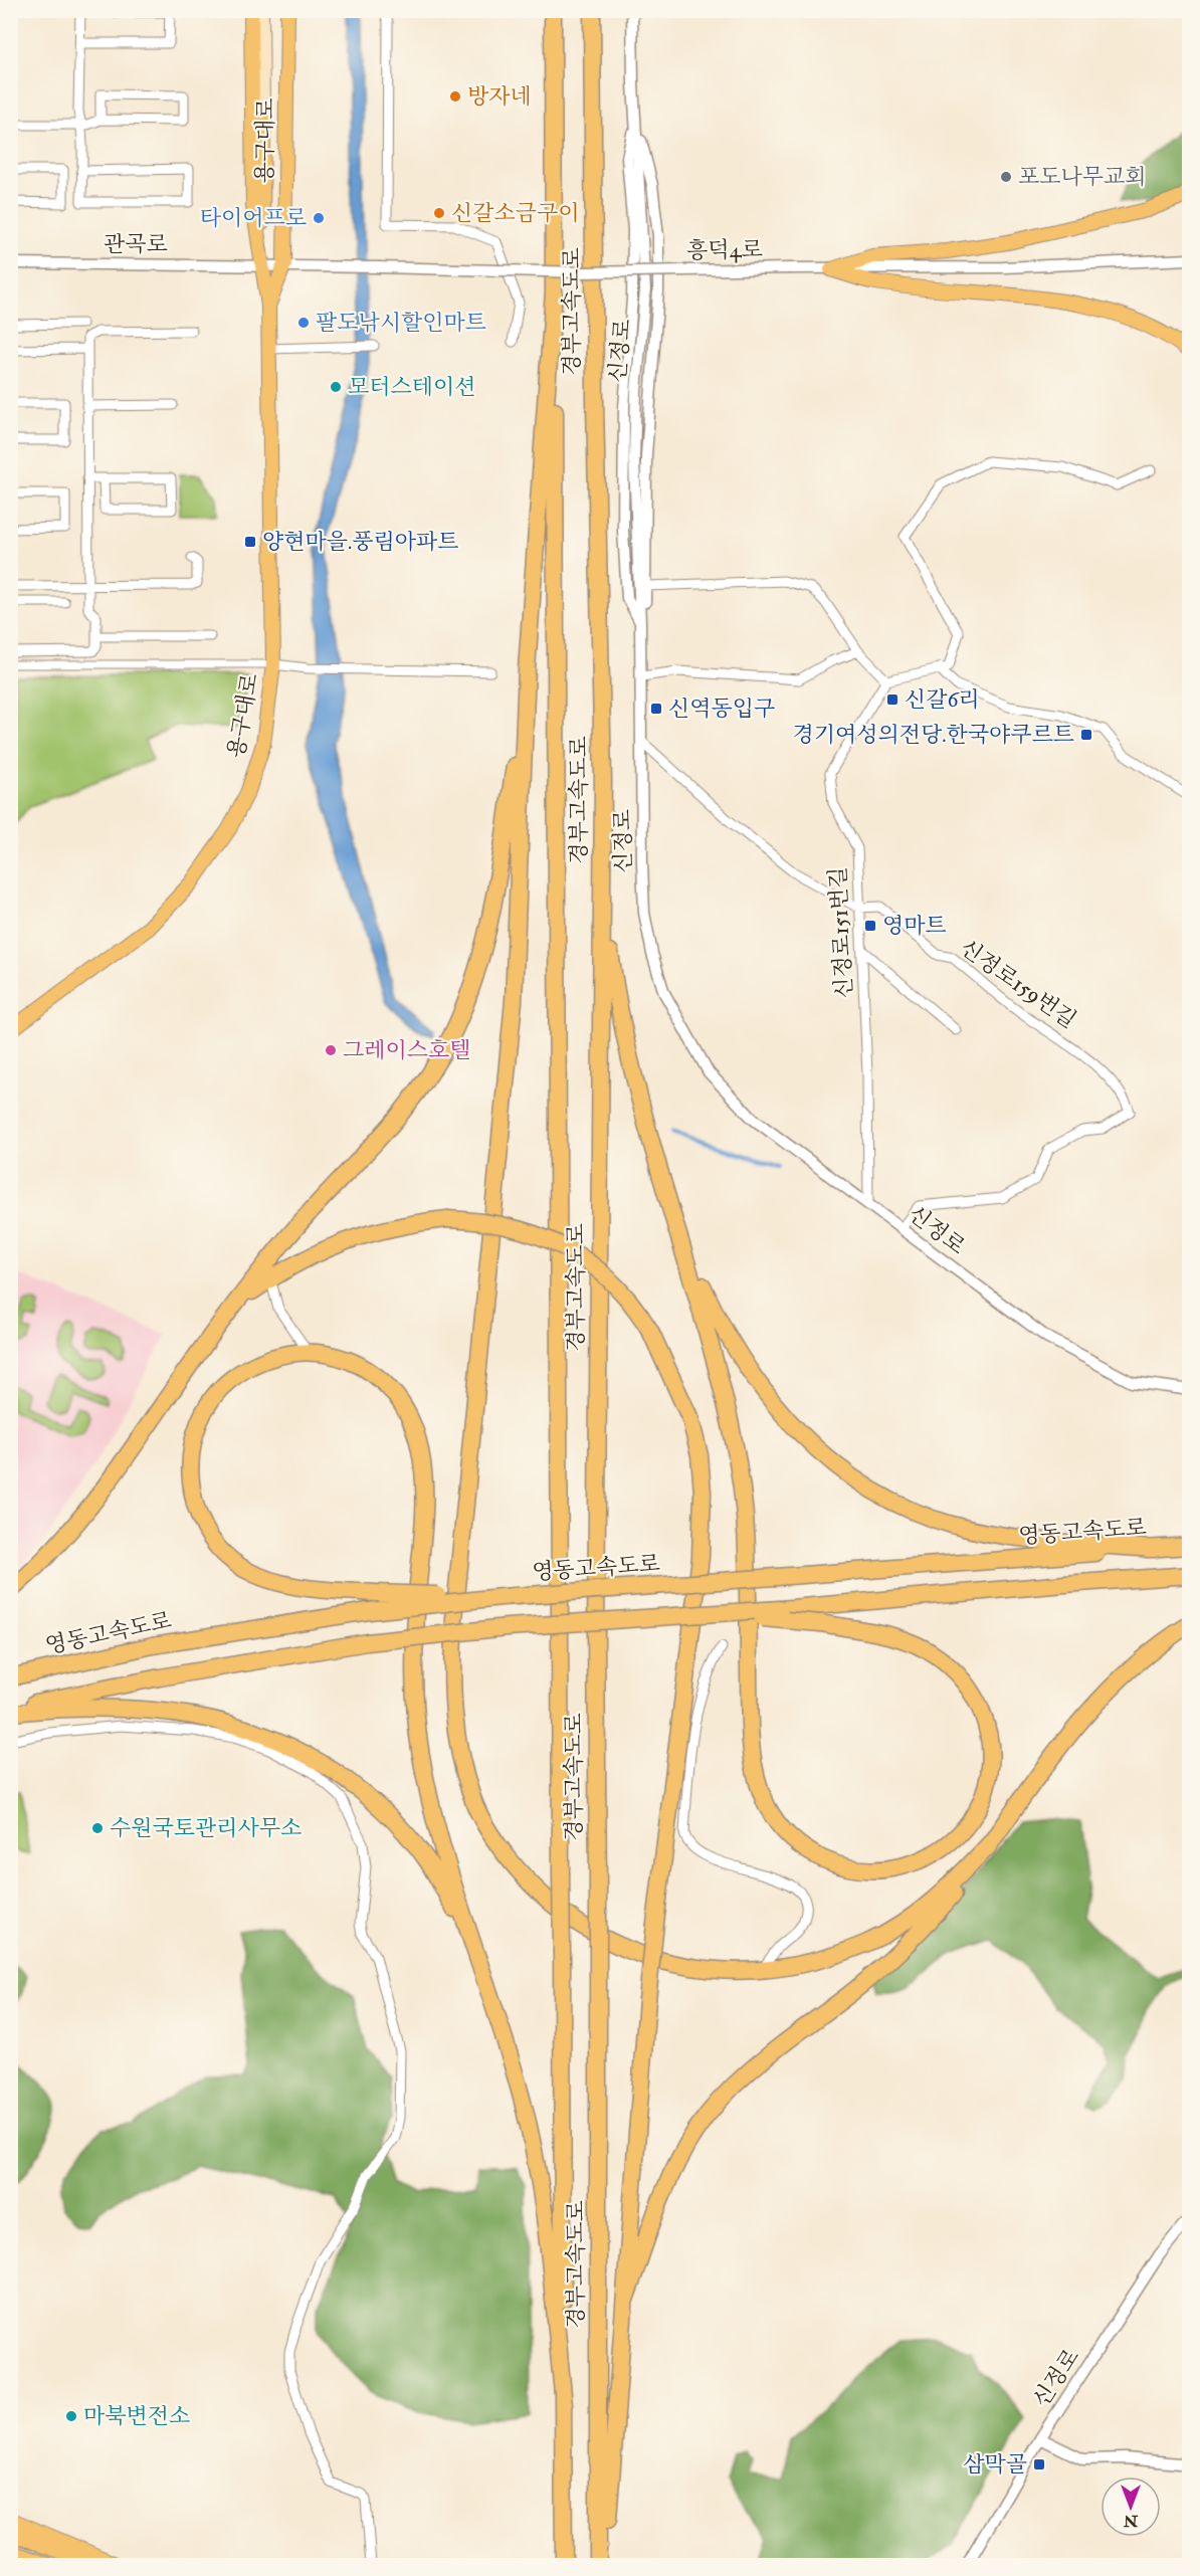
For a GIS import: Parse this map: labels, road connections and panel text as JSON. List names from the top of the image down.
{
  "streets": {
    "highway": ["경부고속도로", "영동고속도로"],
    "main road": ["용구대로"],
    "street": [
      "관곡로",
      "흥덕4로",
      "신정로",
      "신정로151번길",
      "신정로159번길"
    ]
  },
  "crossings": [
    ["용구대로", "관곡로"],
    ["용구대로", "흥덕4로"],
    ["관곡로", "흥덕4로"],
    ["신정로", "신정로151번길"],
    ["신정로", "신정로159번길"],
    ["신정로151번길", "신정로159번길"]
  ],
  "places": {
    "other": [
      "방자네",
      "포도나무교회",
      "신갈소금구이",
      "타이어프로",
      "팔도낚시할인마트",
      "모터스테이션",
      "그레이스호텔",
      "수원국토관리사무소",
      "마북변전소"
    ],
    "transit": [
      "양현마을.풍림아파트",
      "신갈6리",
      "신역동입구",
      "경기여성의전당.한국야쿠르트",
      "영마트",
      "삼막골"
    ]
  },
  "north": "bottom"
}
